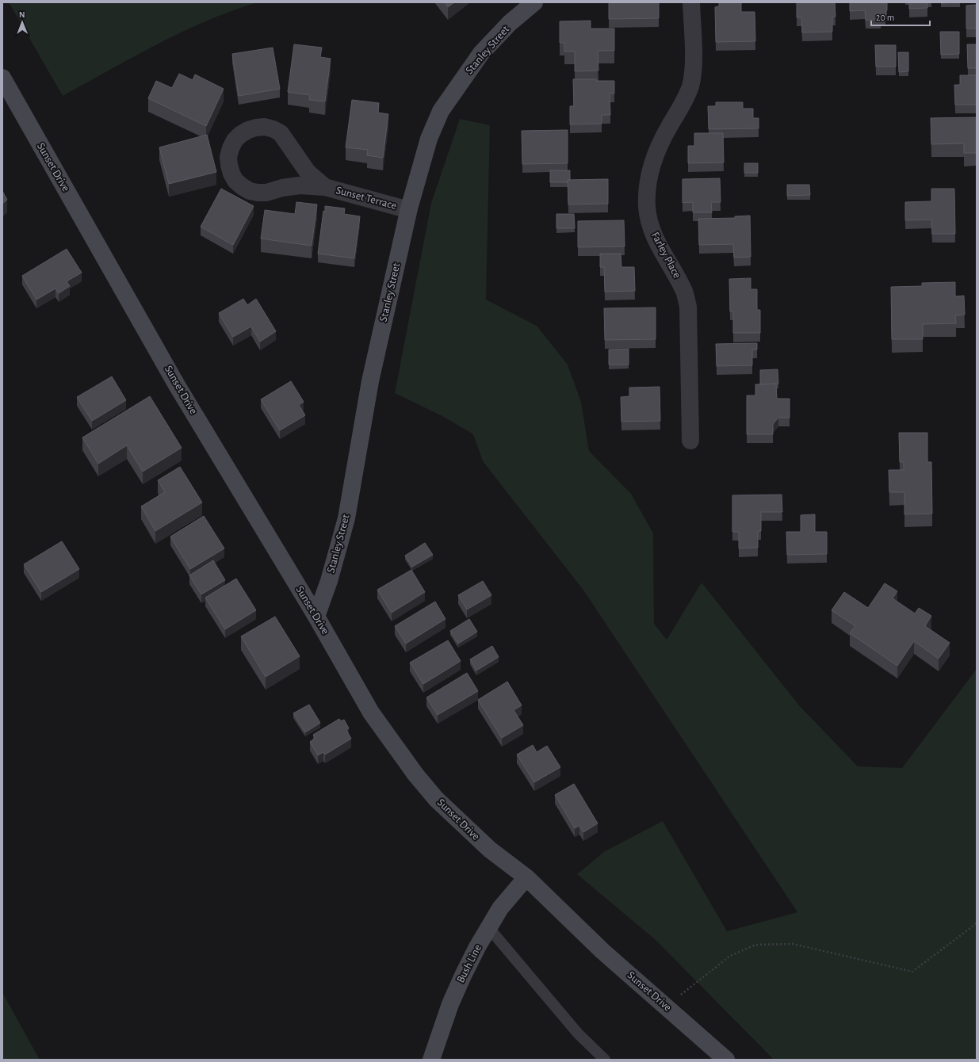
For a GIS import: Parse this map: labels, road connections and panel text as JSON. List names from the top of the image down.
{
  "streets": {
    "main road": ["Stanley Street", "Sunset Drive", "Bush Line"],
    "street": ["Sunset Terrace", "Farley Place"]
  },
  "crossings": [
    ["Stanley Street", "Sunset Drive"],
    ["Stanley Street", "Sunset Terrace"],
    ["Sunset Drive", "Bush Line"]
  ],
  "scale_bar": "20 m",
  "north": "top"
}
